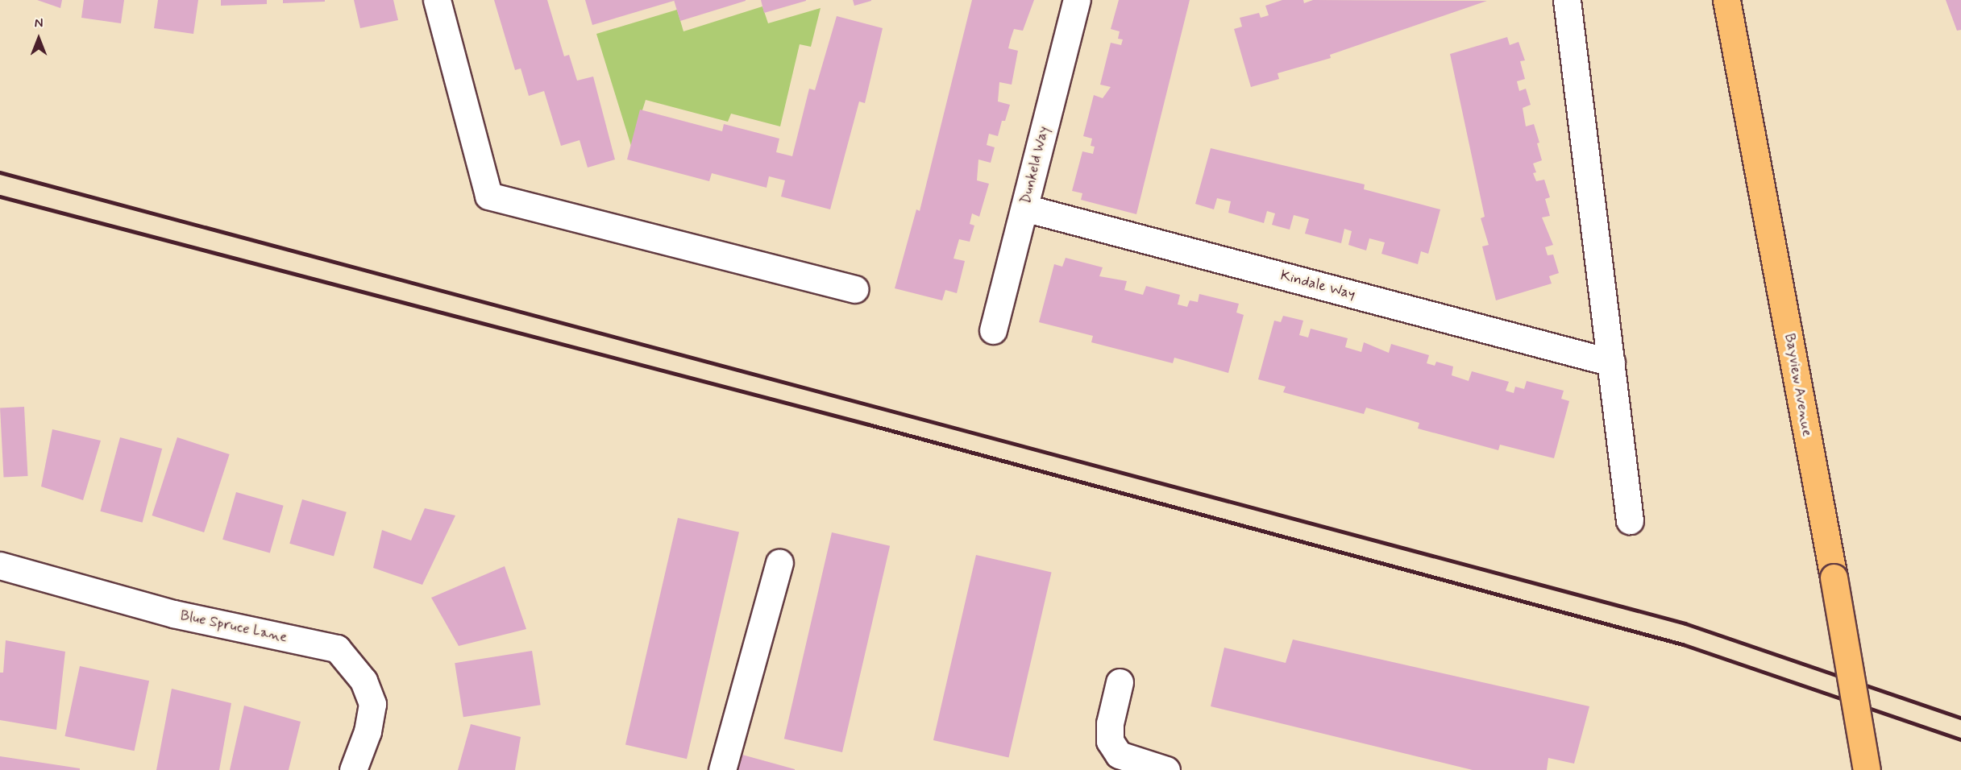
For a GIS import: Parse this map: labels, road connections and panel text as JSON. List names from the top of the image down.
{
  "streets": {
    "main road": ["Bayview Avenue"],
    "street": ["Dunkeld Way", "Kindale Way", "Blue Spruce Lane"]
  },
  "crossings": [
    ["Dunkeld Way", "Kindale Way"]
  ],
  "north": "top"
}
